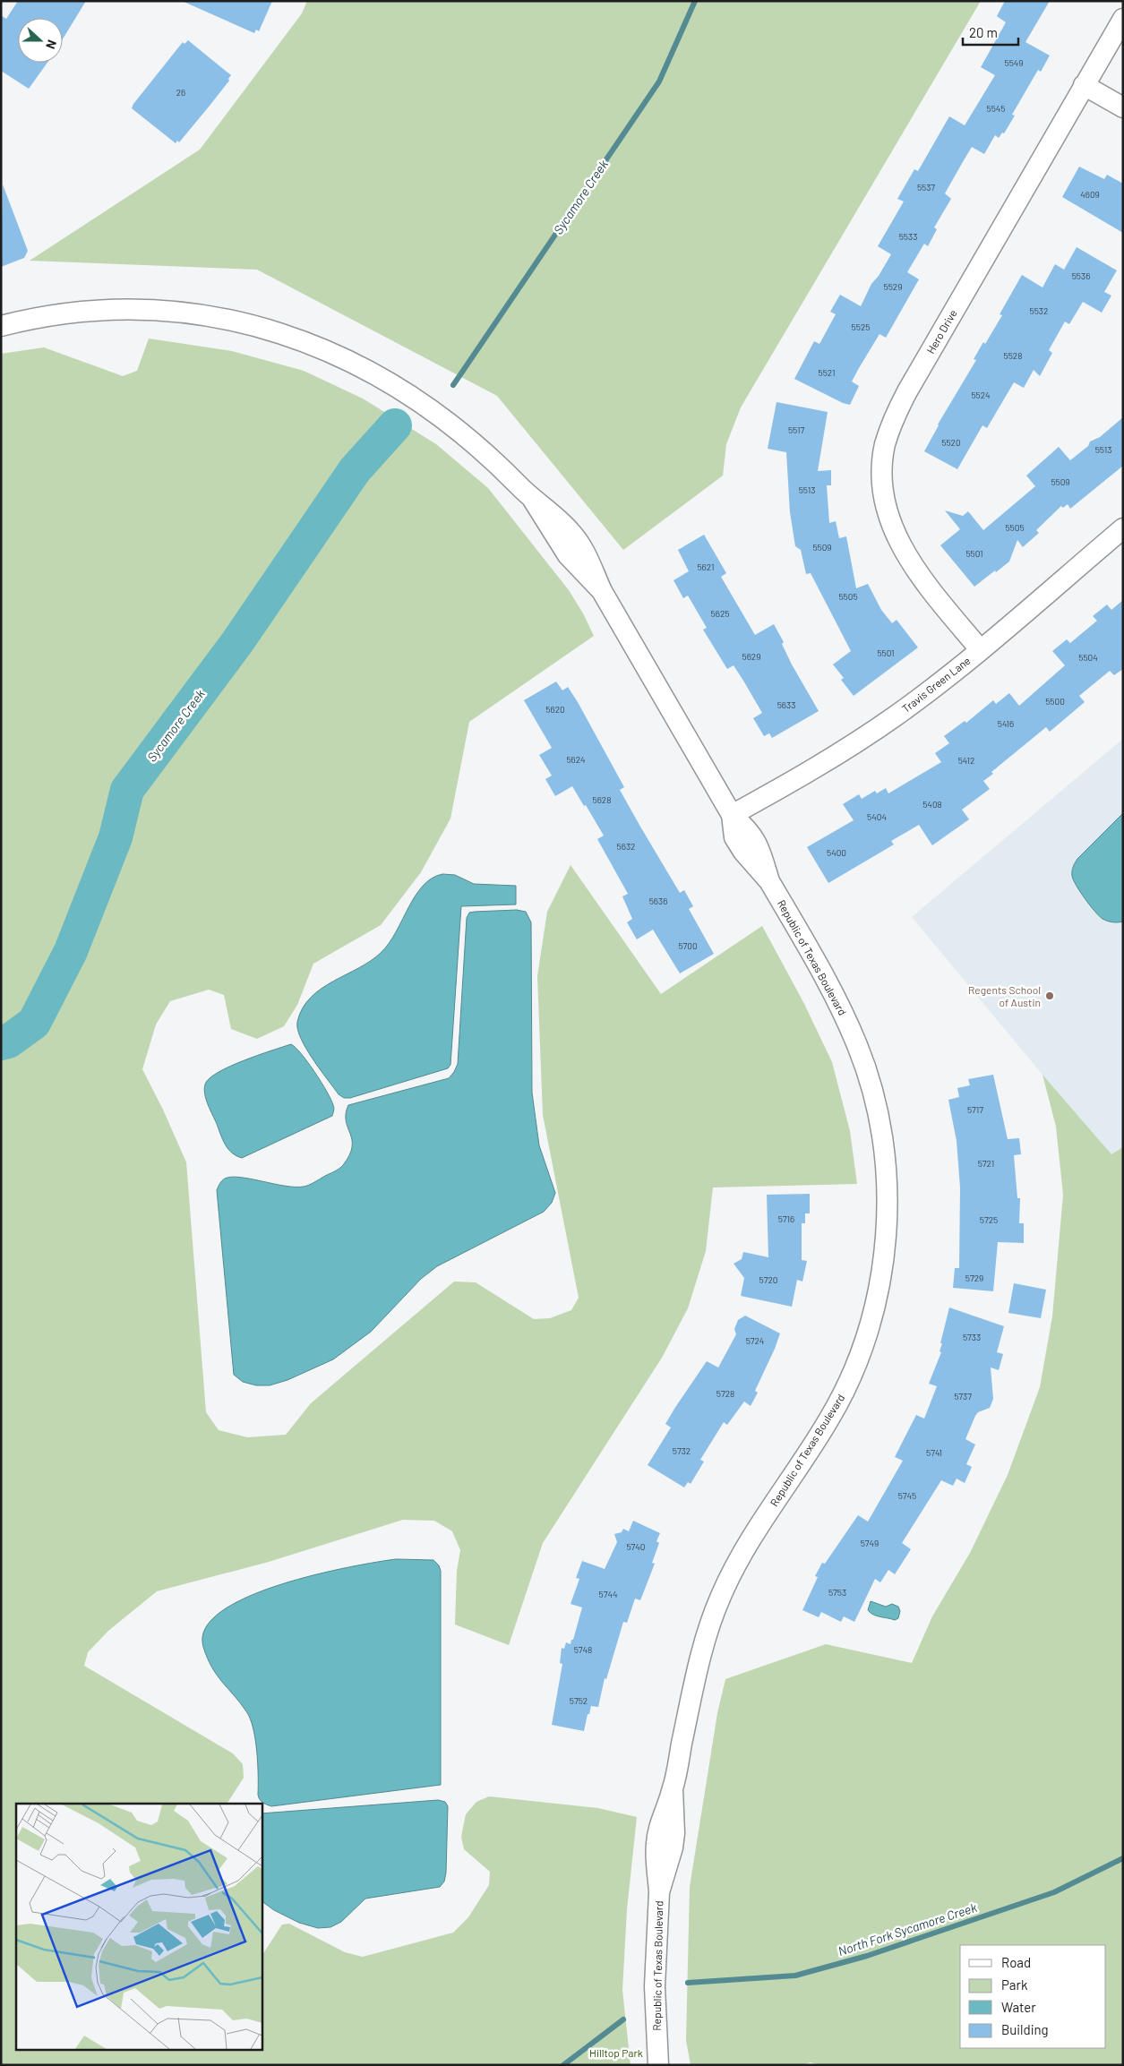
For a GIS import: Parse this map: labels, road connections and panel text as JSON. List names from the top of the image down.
{
  "streets": {
    "street": ["Hero Drive", "Travis Green Lane", "Republic of Texas Boulevard"]
  },
  "crossings": [
    ["Hero Drive", "Travis Green Lane"],
    ["Travis Green Lane", "Republic of Texas Boulevard"]
  ],
  "water": ["Sycamore Creek", "North Fork Sycamore Creek"],
  "parks": ["Hilltop Park"],
  "places": ["Regents School of Austin"],
  "house_numbers": [
    "5549",
    "26",
    "5545",
    "5537",
    "4609",
    "5533",
    "5536",
    "5529",
    "5532",
    "5525",
    "5528",
    "5521",
    "5524",
    "5517",
    "5520",
    "5513",
    "5509",
    "5513",
    "5505",
    "5509",
    "5501",
    "5621",
    "5505",
    "5625",
    "5501",
    "5629",
    "5504",
    "5500",
    "5633",
    "5620",
    "5416",
    "5624",
    "5412",
    "5628",
    "5408",
    "5404",
    "5632",
    "5400",
    "5636",
    "5700",
    "5717",
    "5721",
    "5716",
    "5725",
    "5729",
    "5720",
    "5733",
    "5724",
    "5728",
    "5737",
    "5732",
    "5741",
    "5745",
    "5749",
    "5740",
    "5753",
    "5744",
    "5748",
    "5752"
  ],
  "legend": [
    "Road",
    "Park",
    "Water",
    "Building"
  ],
  "scale_bar": "20 m",
  "north": "right"
}
